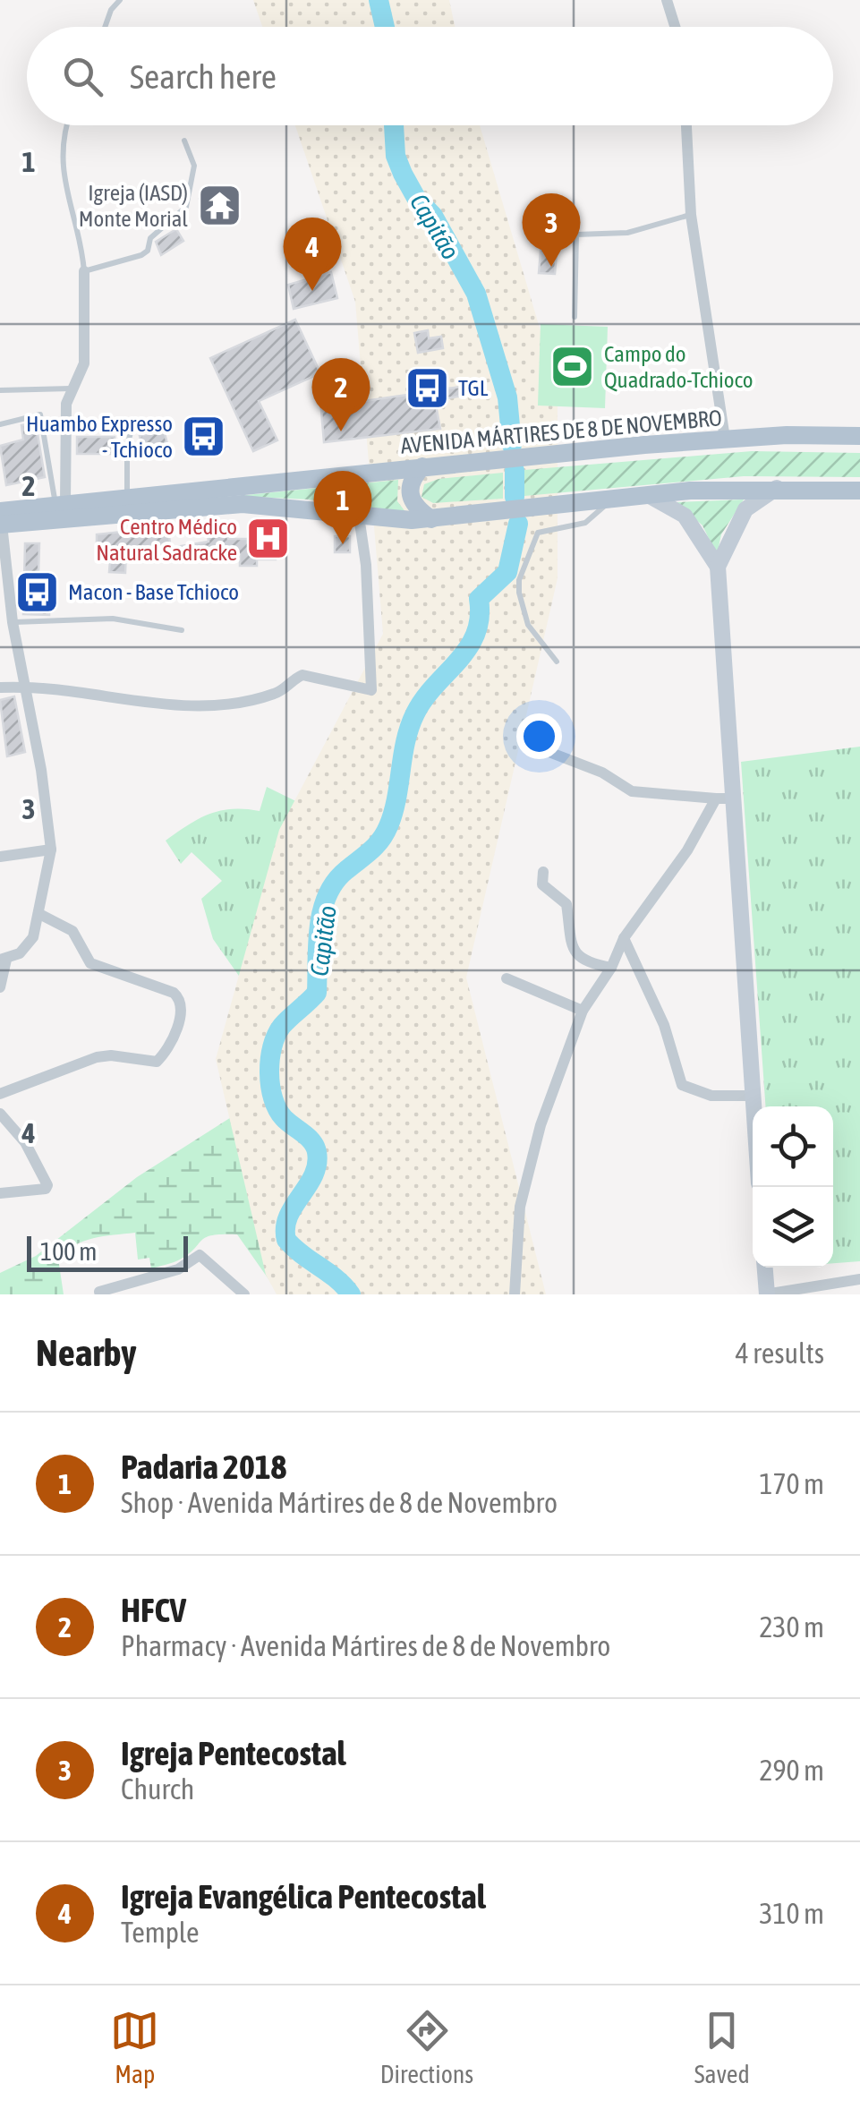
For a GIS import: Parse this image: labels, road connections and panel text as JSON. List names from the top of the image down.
{
  "streets": {
    "main road": ["AVENIDA MÁRTIRES DE 8 DE NOVEMBRO"]
  },
  "water": ["Capitão"],
  "places": {
    "temple": ["Igreja (IASD) Monte Morial"],
    "sports": ["Campo do Quadrado-Tchioco"],
    "bus stop": ["TGL", "Huambo Expresso - Tchioco", "Macon - Base Tchioco"],
    "hospital": ["Centro Médico Natural Sadracke"]
  },
  "scale_bar": "100 m",
  "page": {
    "search": "Search here",
    "pins": [
      "3",
      "4",
      "2",
      "1"
    ],
    "scale": "100 m",
    "heading": ["Nearby", "4 results"],
    "list": [
      {
        "mark": "1",
        "name": "Padaria 2018",
        "note": "Shop · Avenida Mártires de 8 de Novembro",
        "value": "170 m"
      },
      {
        "mark": "2",
        "name": "HFCV",
        "note": "Pharmacy · Avenida Mártires de 8 de Novembro",
        "value": "230 m"
      },
      {
        "mark": "3",
        "name": "Igreja Pentecostal",
        "note": "Church",
        "value": "290 m"
      },
      {
        "mark": "4",
        "name": "Igreja Evangélica Pentecostal",
        "note": "Temple",
        "value": "310 m"
      }
    ],
    "nav": ["Map", "Directions", "Saved"]
  },
  "grid": {
    "rows": [
      "1",
      "2",
      "3",
      "4"
    ]
  }
}
